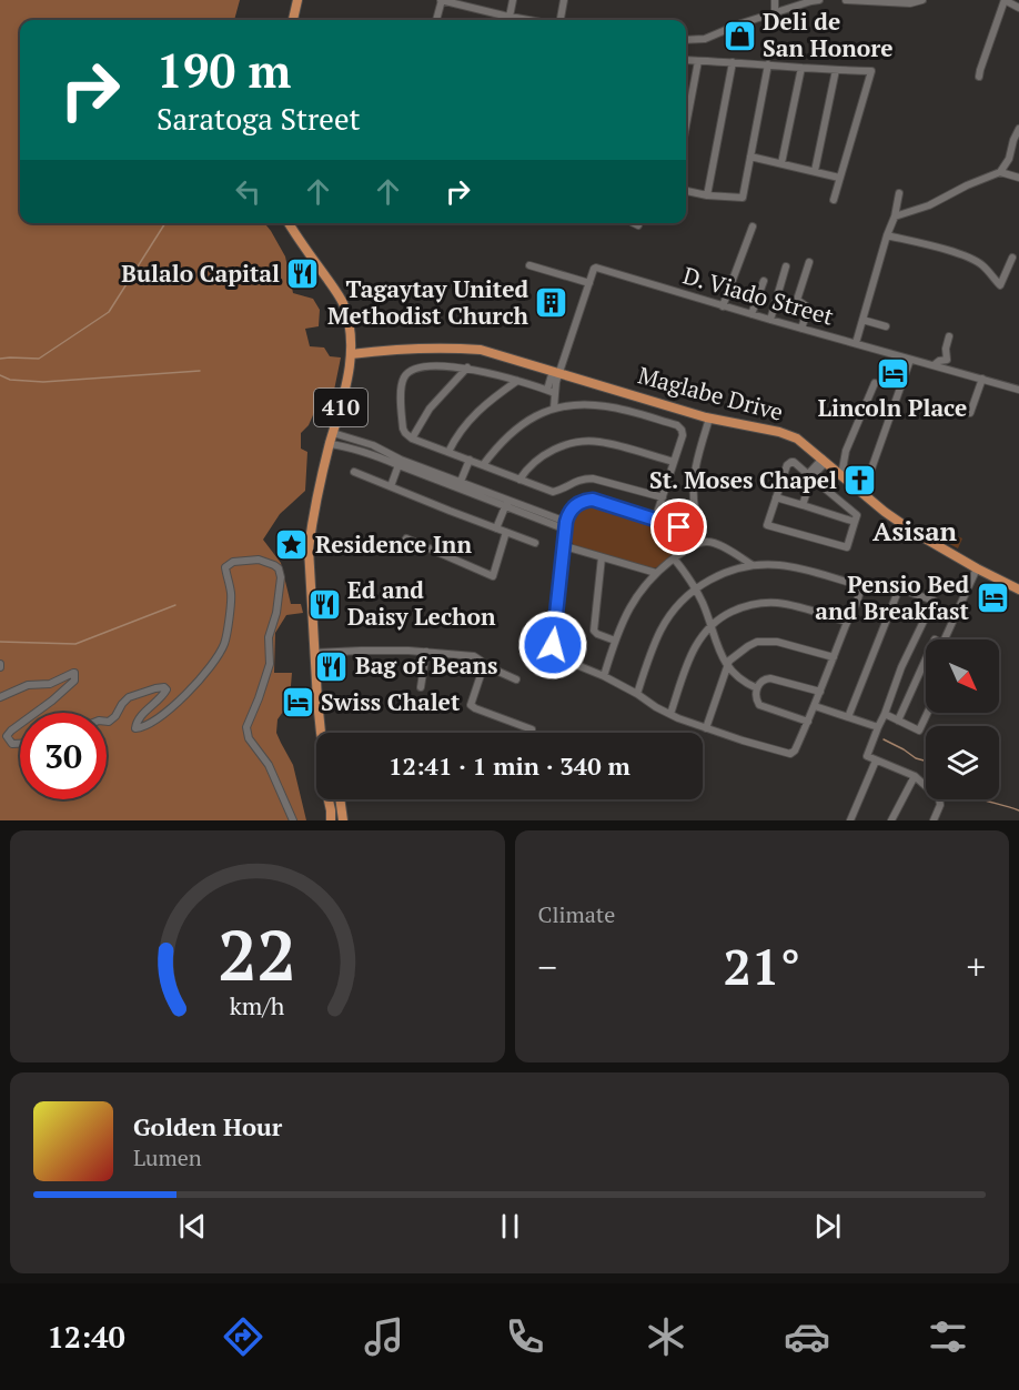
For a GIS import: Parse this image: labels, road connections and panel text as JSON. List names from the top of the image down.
{
  "streets": {
    "main road": ["Maglabe Drive", "410"],
    "street": ["D. Viado Street"]
  },
  "crossings": [
    ["Maglabe Drive", "410"]
  ],
  "districts": ["Asisan"],
  "places": {
    "shop": ["Deli de San Honore"],
    "restaurant": ["Bulalo Capital", "Ed and Daisy Lechon", "Bag of Beans"],
    "building": ["Tagaytay United Methodist Church"],
    "hotel": ["Lincoln Place", "Pensio Bed and Breakfast", "Swiss Chalet"],
    "church": ["St. Moses Chapel"],
    "place": ["Residence Inn"]
  },
  "north": "bottom right",
  "page": {
    "turn": ["190 m", "Saratoga Street"],
    "limit": "30",
    "trip": "12:41 · 1 min · 340 m",
    "tile": "Climate",
    "heat": ["−", "21°", "+"],
    "song": ["Golden Hour", "Lumen"],
    "tabs": "12:40",
    "gauge": ["22", "km/h"]
  }
}
